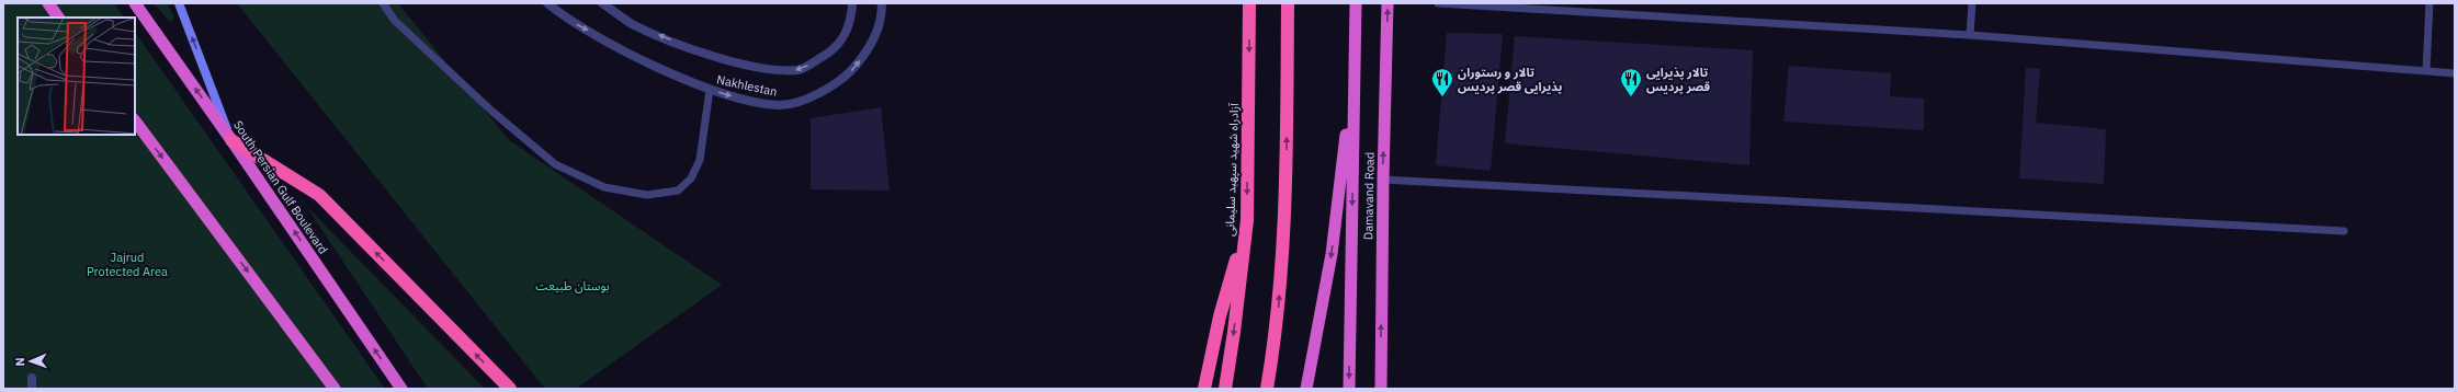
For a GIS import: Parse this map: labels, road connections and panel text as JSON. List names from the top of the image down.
{
  "streets": {
    "highway": ["آزادراه شهید سپهبد سلیمانی", "South Persian Gulf Boulevard", "Damavand Road"],
    "street": ["Nakhlestan"]
  },
  "parks": ["Jajrud Protected Area", "بوستان طبیعت"],
  "places": {
    "restaurant": ["تالار و رستوران پذیرایی قصر پردیس", "تالار پذیرایی قصر پردیس"]
  },
  "north": "left"
}
